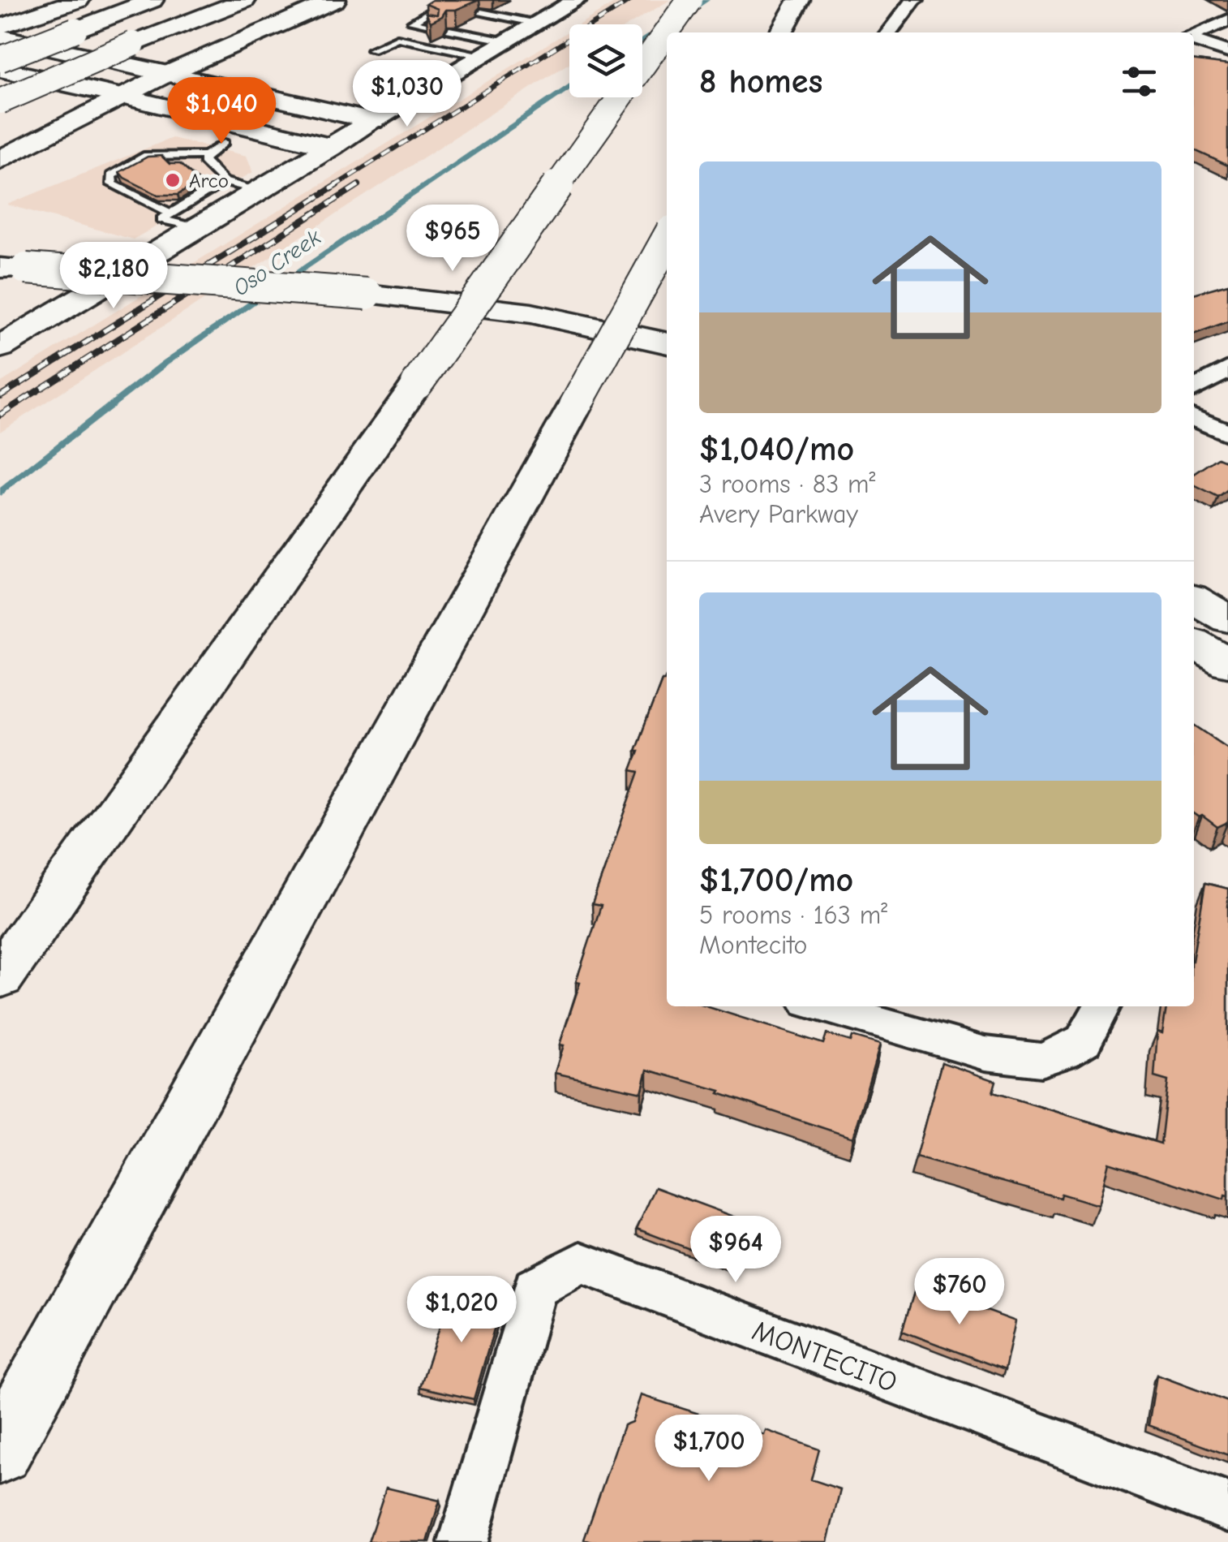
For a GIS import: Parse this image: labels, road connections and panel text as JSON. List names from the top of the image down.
{
  "streets": {
    "street": ["MONTECITO"]
  },
  "water": ["Oso Creek"],
  "places": ["Arco"],
  "page": {
    "heading": "8 homes",
    "price": [
      "$1,030",
      "$1,040",
      "$965",
      "$2,180",
      "$964",
      "$760",
      "$1,020",
      "$1,700"
    ],
    "list": [
      {
        "name": "$1,040/mo",
        "note": "3 rooms · 83 m² · Avery Parkway"
      },
      {
        "name": "$1,700/mo",
        "note": "5 rooms · 163 m² · Montecito"
      }
    ]
  }
}
